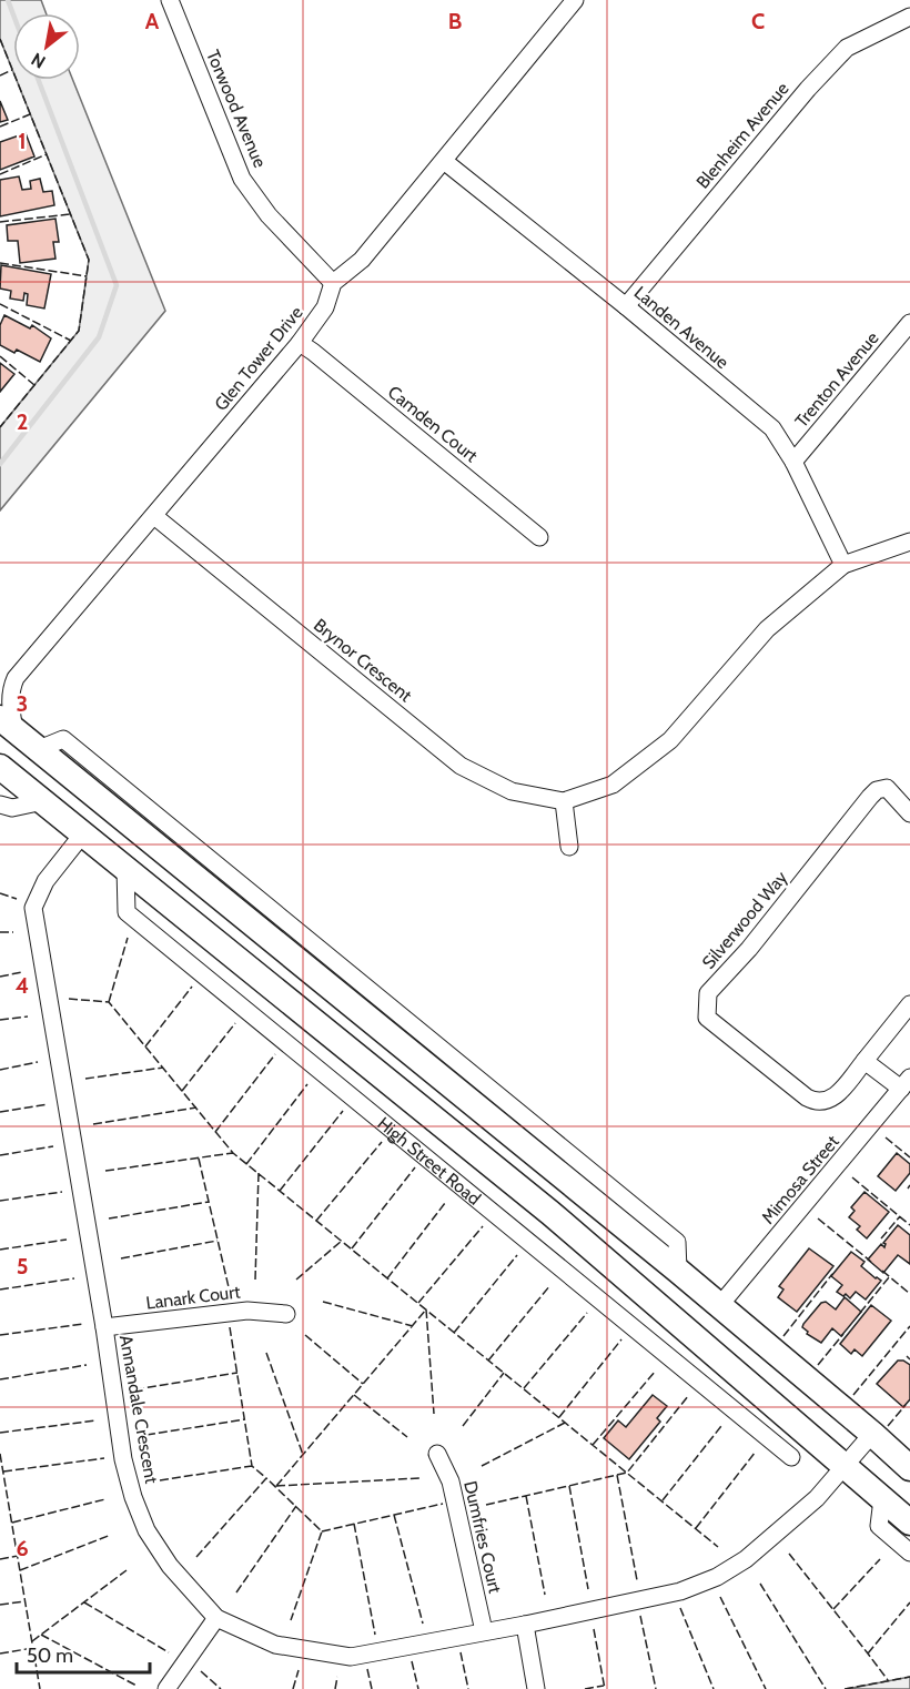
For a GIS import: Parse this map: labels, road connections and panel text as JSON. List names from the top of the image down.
{
  "streets": {
    "main road": ["High Street Road"],
    "street": [
      "Torwood Avenue",
      "Blenheim Avenue",
      "Landen Avenue",
      "Glen Tower Drive",
      "Trenton Avenue",
      "Camden Court",
      "Brynor Crescent",
      "Silverwood Way",
      "Mimosa Street",
      "Lanark Court",
      "Annandale Crescent",
      "Dumfries Court"
    ]
  },
  "crossings": [
    ["Torwood Avenue", "Glen Tower Drive"],
    ["Blenheim Avenue", "Landen Avenue"],
    ["Landen Avenue", "Glen Tower Drive"],
    ["Landen Avenue", "Trenton Avenue"],
    ["Glen Tower Drive", "Camden Court"],
    ["Glen Tower Drive", "Brynor Crescent"],
    ["High Street Road", "Annandale Crescent"],
    ["Lanark Court", "Annandale Crescent"],
    ["Annandale Crescent", "Dumfries Court"]
  ],
  "scale_bar": "50 m",
  "north": "bottom left",
  "grid": {
    "columns": ["A", "B", "C"],
    "rows": [
      "1",
      "2",
      "3",
      "4",
      "5",
      "6"
    ]
  }
}
